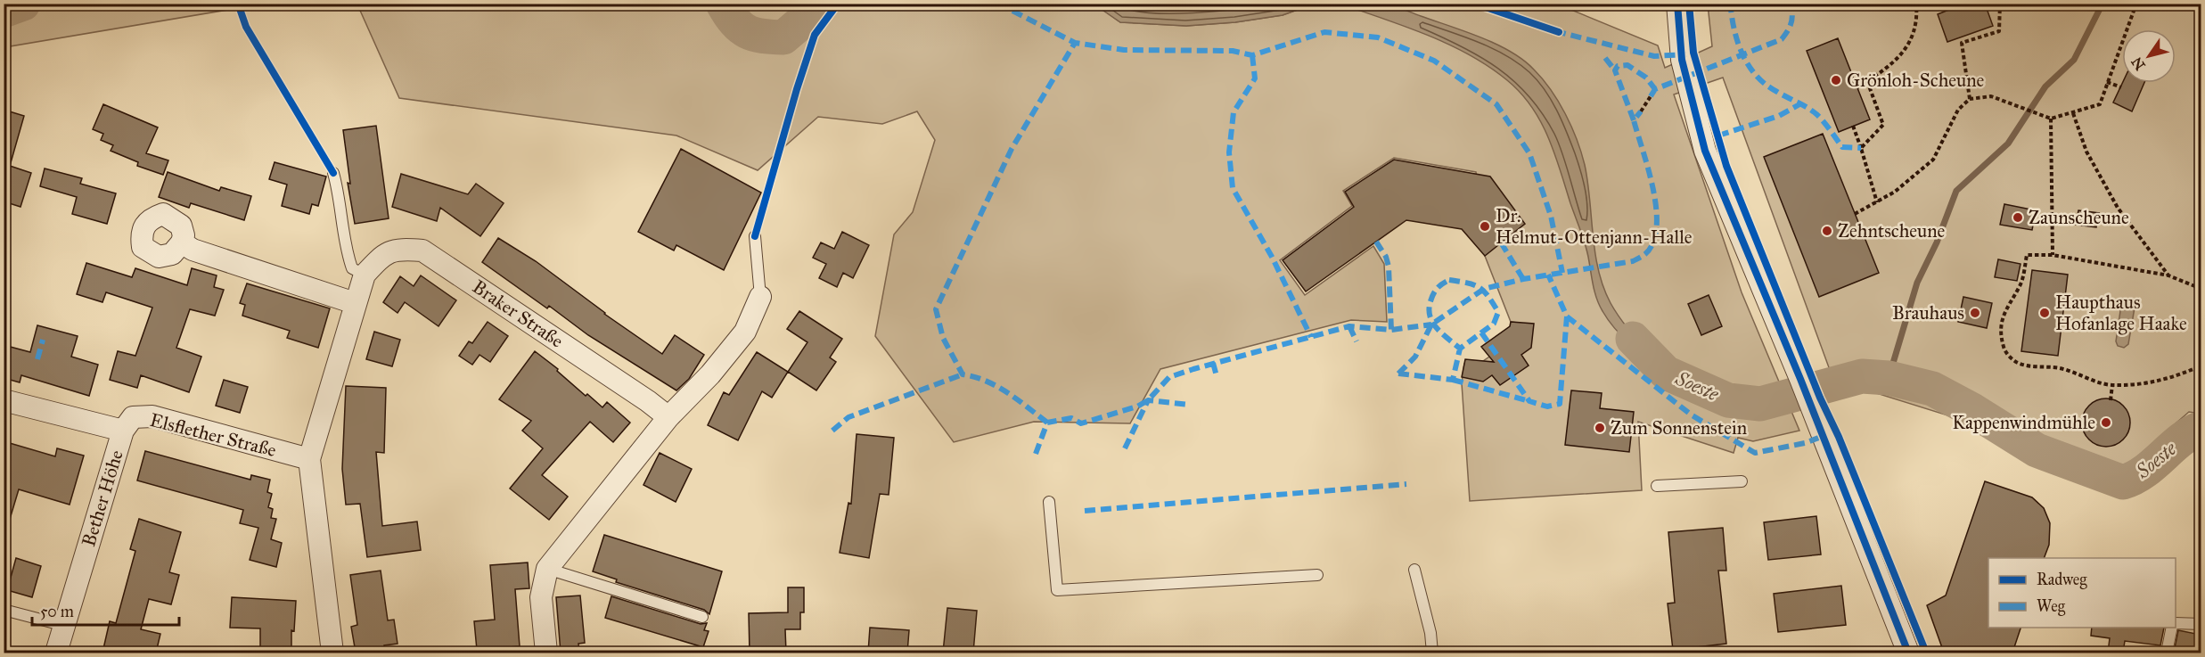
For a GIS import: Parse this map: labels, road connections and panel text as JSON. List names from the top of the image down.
{
  "streets": {
    "street": ["Braker Straße", "Elsflether Straße", "Bether Höhe"]
  },
  "crossings": [
    ["Braker Straße", "Elsflether Straße"],
    ["Elsflether Straße", "Bether Höhe"]
  ],
  "water": ["Soeste"],
  "places": [
    "Grönloh-Scheune",
    "Zaunscheune",
    "Dr. Helmut-Ottenjann-Halle",
    "Zehntscheune",
    "Brauhaus",
    "Haupthaus Hofanlage Haake",
    "Kappenwindmühle",
    "Zum Sonnenstein"
  ],
  "legend": ["Radweg", "Weg"],
  "scale_bar": "50 m",
  "north": "bottom left"
}
